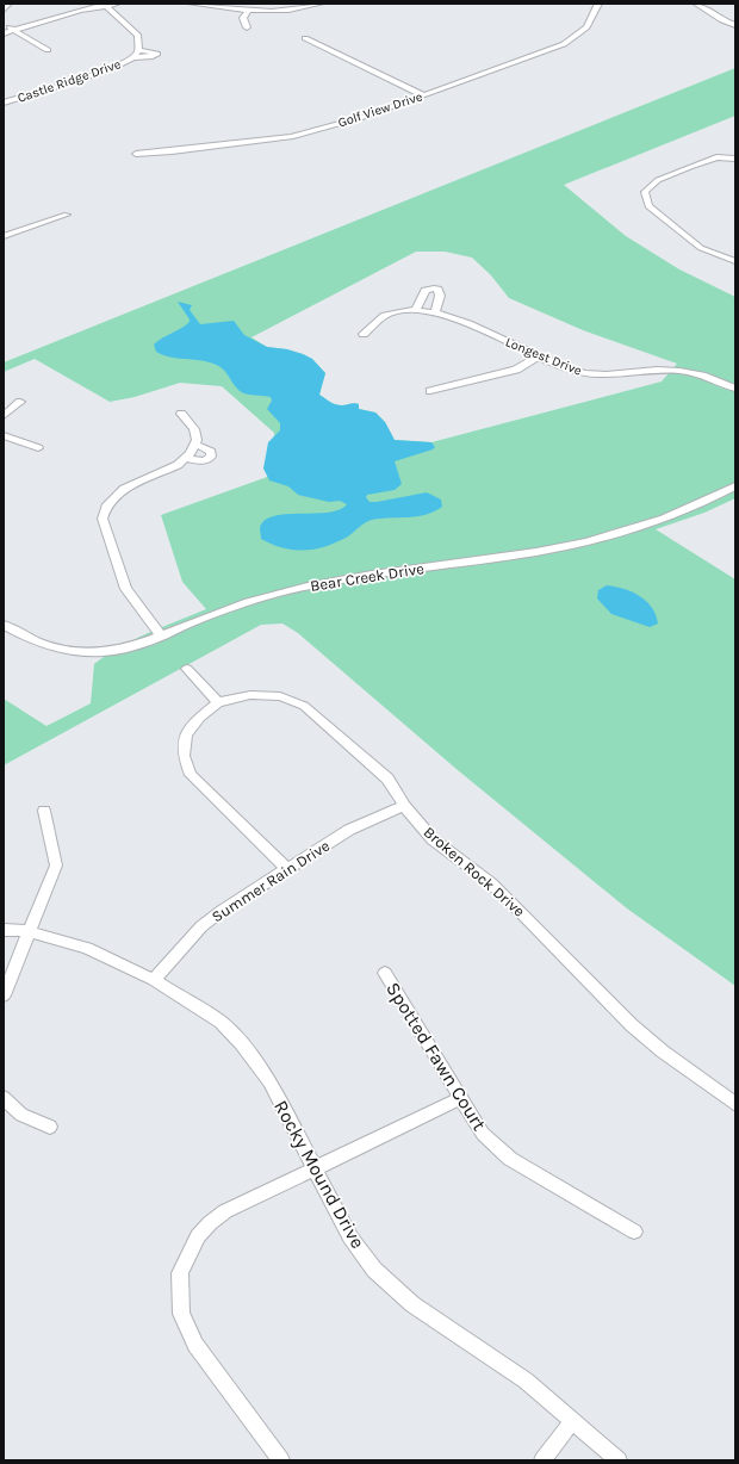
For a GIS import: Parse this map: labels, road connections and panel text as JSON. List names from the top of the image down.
{
  "streets": {
    "street": [
      "Castle Ridge Drive",
      "Golf View Drive",
      "Longest Drive",
      "Bear Creek Drive",
      "Broken Rock Drive",
      "Summer Rain Drive",
      "Spotted Fawn Court",
      "Rocky Mound Drive"
    ]
  },
  "crossings": [
    ["Broken Rock Drive", "Summer Rain Drive"],
    ["Summer Rain Drive", "Rocky Mound Drive"]
  ]
}
